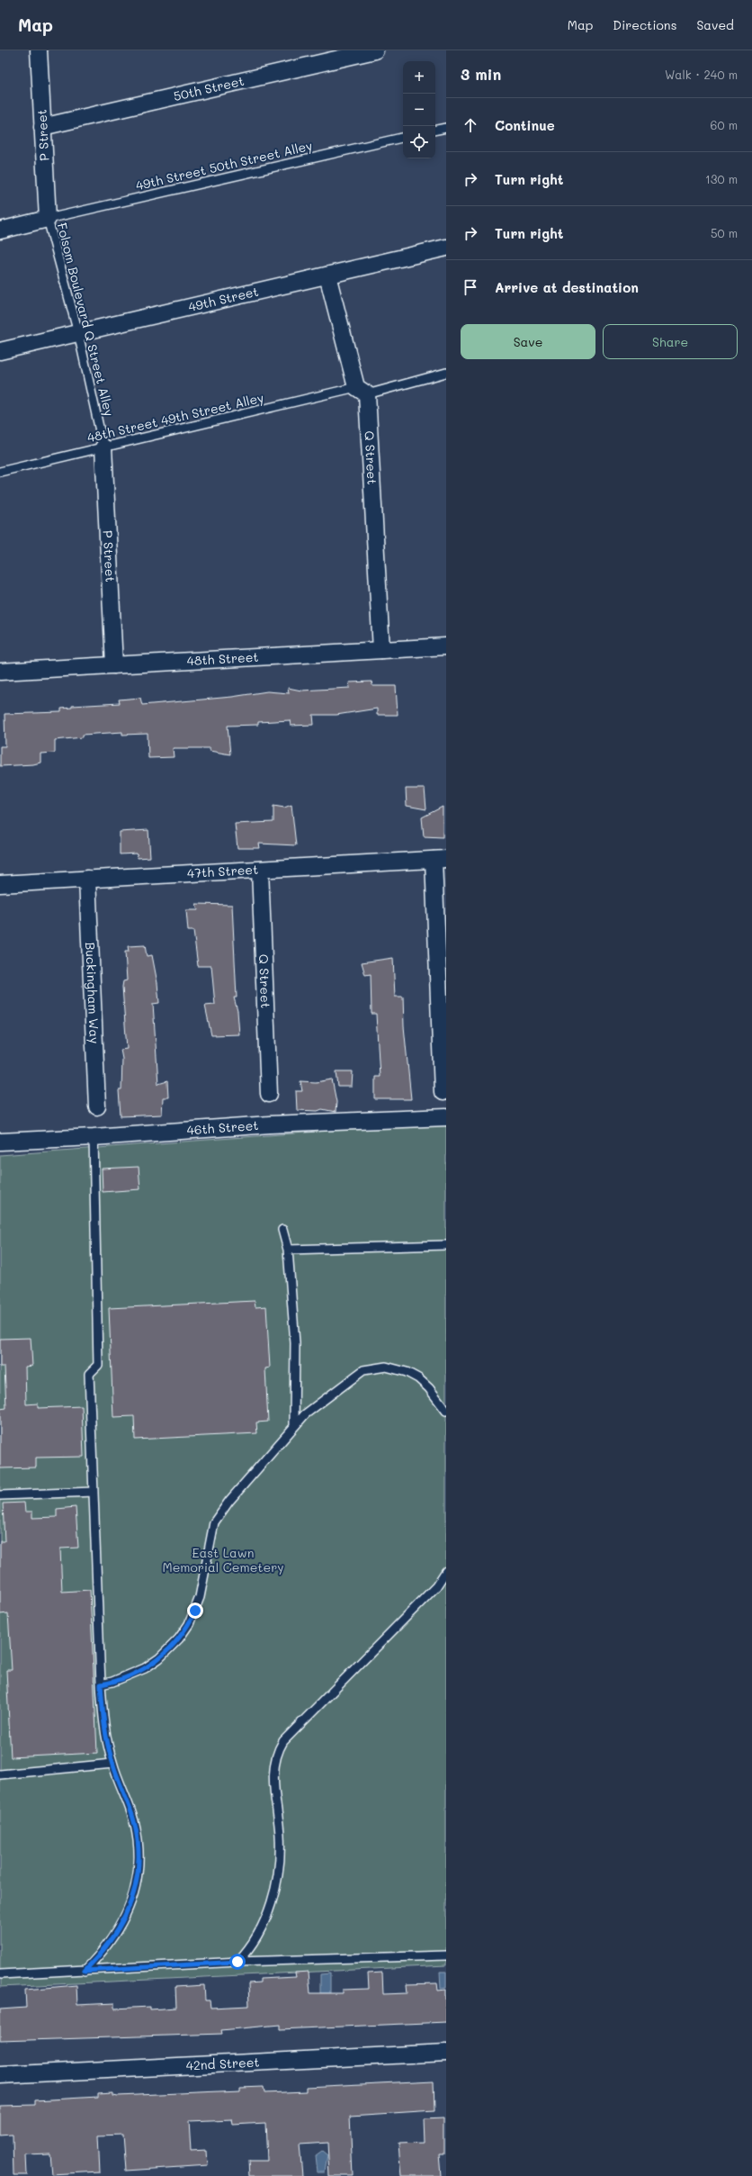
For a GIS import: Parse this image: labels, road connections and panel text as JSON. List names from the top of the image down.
{
  "streets": {
    "street": [
      "50th Street",
      "P Street",
      "49th Street",
      "Q Street",
      "48th Street",
      "47th Street",
      "Buckingham Way",
      "46th Street",
      "42nd Street"
    ],
    "lane": ["49th Street 50th Street Alley", "Folsom Boulevard Q Street Alley", "48th Street 49th Street Alley"]
  },
  "crossings": [
    ["50th Street", "P Street"],
    ["P Street", "49th Street 50th Street Alley"],
    ["P Street", "Folsom Boulevard Q Street Alley"],
    ["P Street", "48th Street 49th Street Alley"],
    ["P Street", "48th Street"],
    ["49th Street 50th Street Alley", "Folsom Boulevard Q Street Alley"],
    ["49th Street", "Folsom Boulevard Q Street Alley"],
    ["49th Street", "Q Street"],
    ["Folsom Boulevard Q Street Alley", "48th Street 49th Street Alley"],
    ["48th Street 49th Street Alley", "Q Street"],
    ["Q Street", "48th Street"],
    ["Q Street", "47th Street"],
    ["47th Street", "Buckingham Way"]
  ],
  "parks": ["East Lawn Memorial Cemetery"],
  "page": {
    "header": "Map",
    "nav": ["Map", "Directions", "Saved"],
    "heading": ["3 min", "Walk · 240 m"],
    "map_buttons": ["+", "−"],
    "list": [
      ["Continue", "60 m"],
      ["Turn right", "130 m"],
      ["Turn right", "50 m"],
      "Arrive at destination"
    ],
    "buttons": ["Save", "Share"]
  }
}
